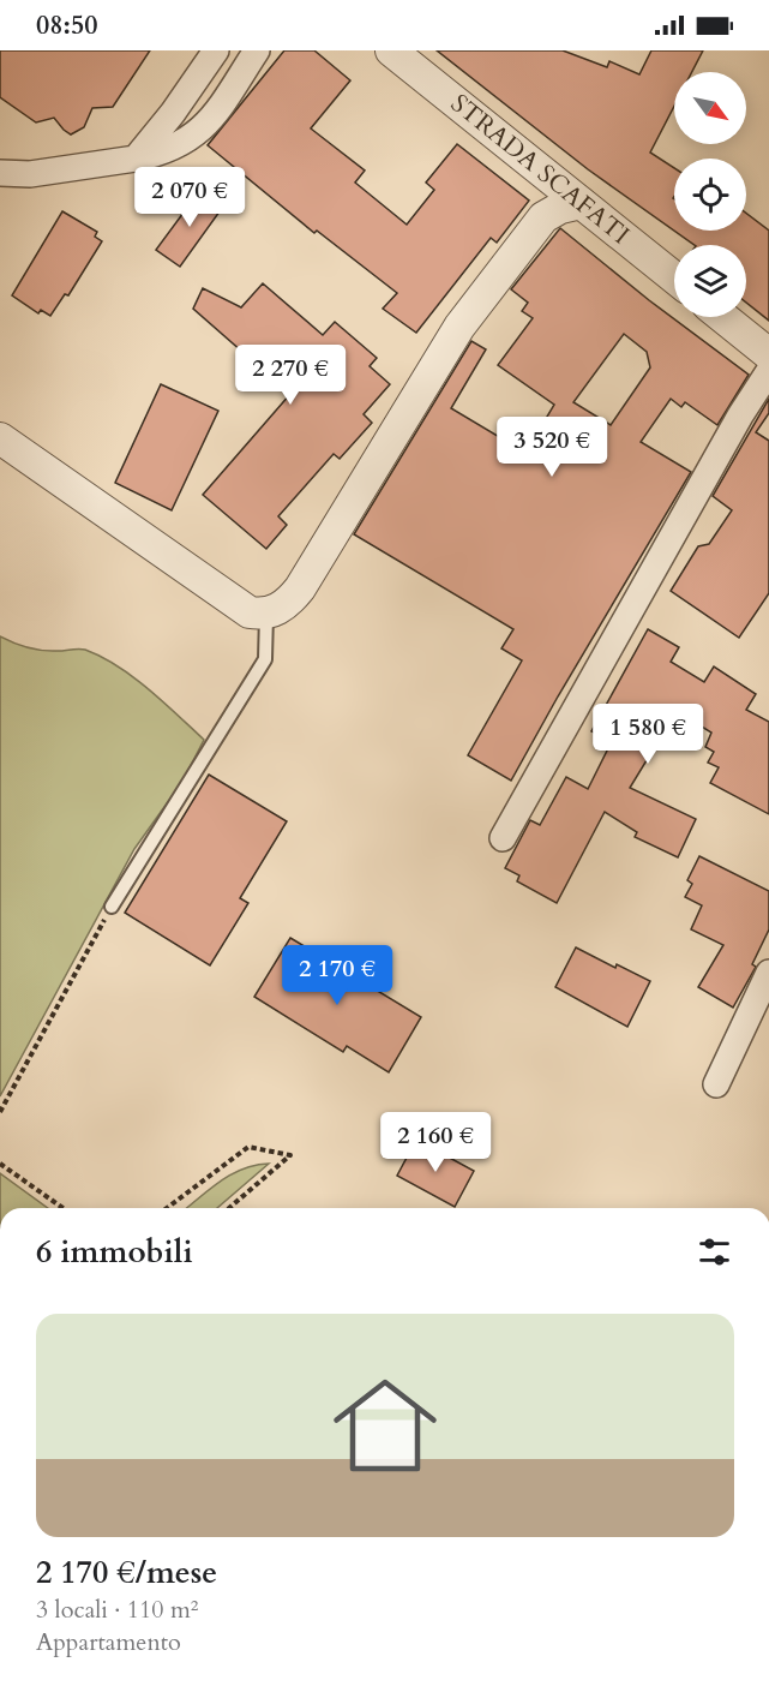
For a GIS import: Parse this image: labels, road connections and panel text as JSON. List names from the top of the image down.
{
  "streets": {
    "street": ["STRADA SCAFATI"]
  },
  "north": "bottom right",
  "page": {
    "status": "08:50",
    "price": [
      "2 070 €",
      "2 270 €",
      "3 520 €",
      "1 580 €",
      "2 170 €",
      "2 160 €"
    ],
    "heading": "6 immobili",
    "list": [
      {
        "name": "2 170 €/mese",
        "note": "3 locali · 110 m² · Appartamento"
      }
    ]
  }
}
